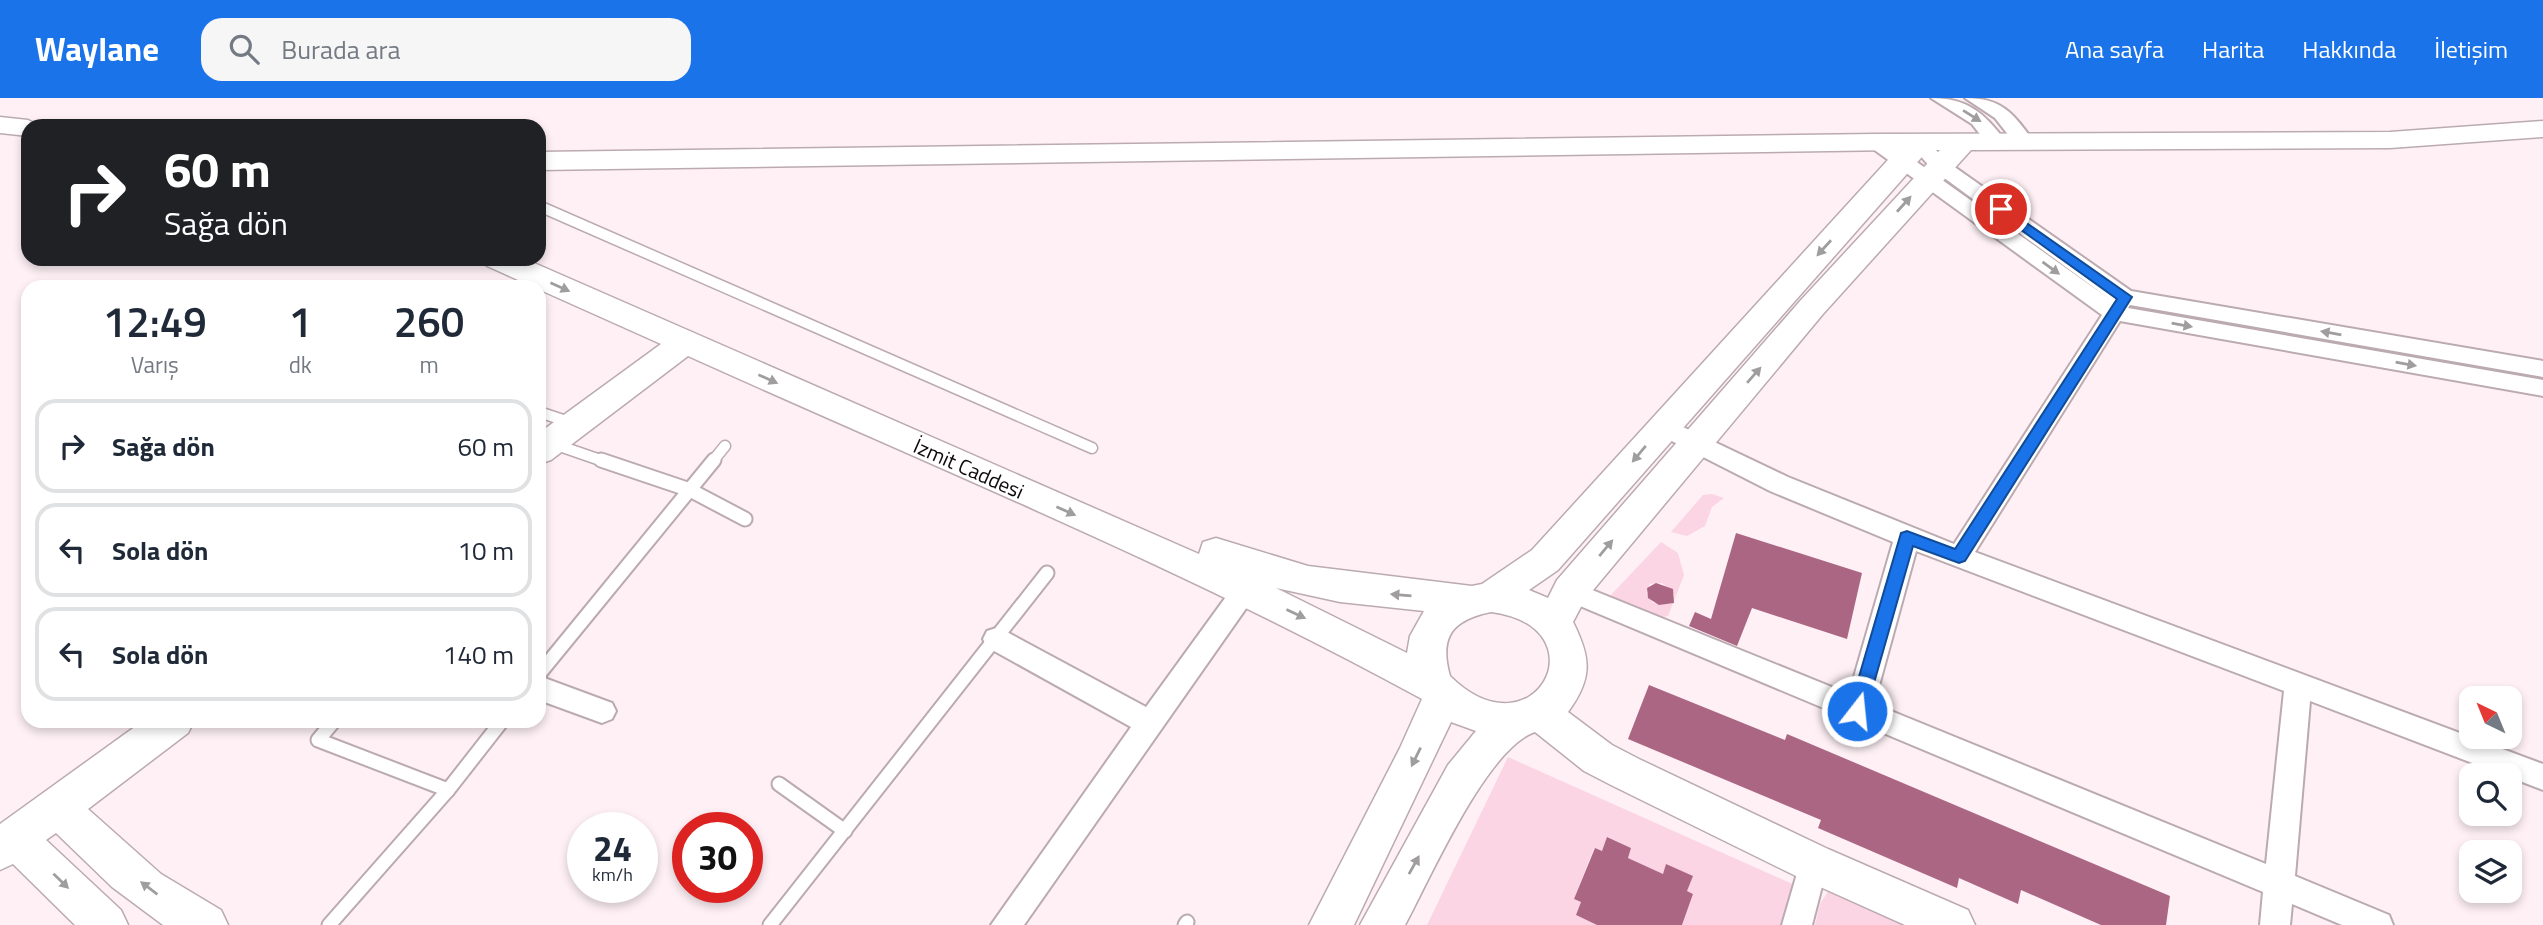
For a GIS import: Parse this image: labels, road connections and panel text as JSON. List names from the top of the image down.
{
  "streets": {
    "street": ["İzmit Caddesi"]
  },
  "north": "top left",
  "page": {
    "header": "Waylane",
    "search": "Burada ara",
    "nav": [
      "Ana sayfa",
      "Harita",
      "Hakkında",
      "İletişim"
    ],
    "turn": ["60 m", "Sağa dön"],
    "eta": [
      "12:49",
      "Varış",
      "1",
      "dk",
      "260",
      "m"
    ],
    "list": [
      {
        "name": "Sağa dön",
        "value": "60 m"
      },
      {
        "name": "Sola dön",
        "value": "10 m"
      },
      {
        "name": "Sola dön",
        "value": "140 m"
      }
    ],
    "speed": "24 km/h",
    "limit": "30"
  }
}
